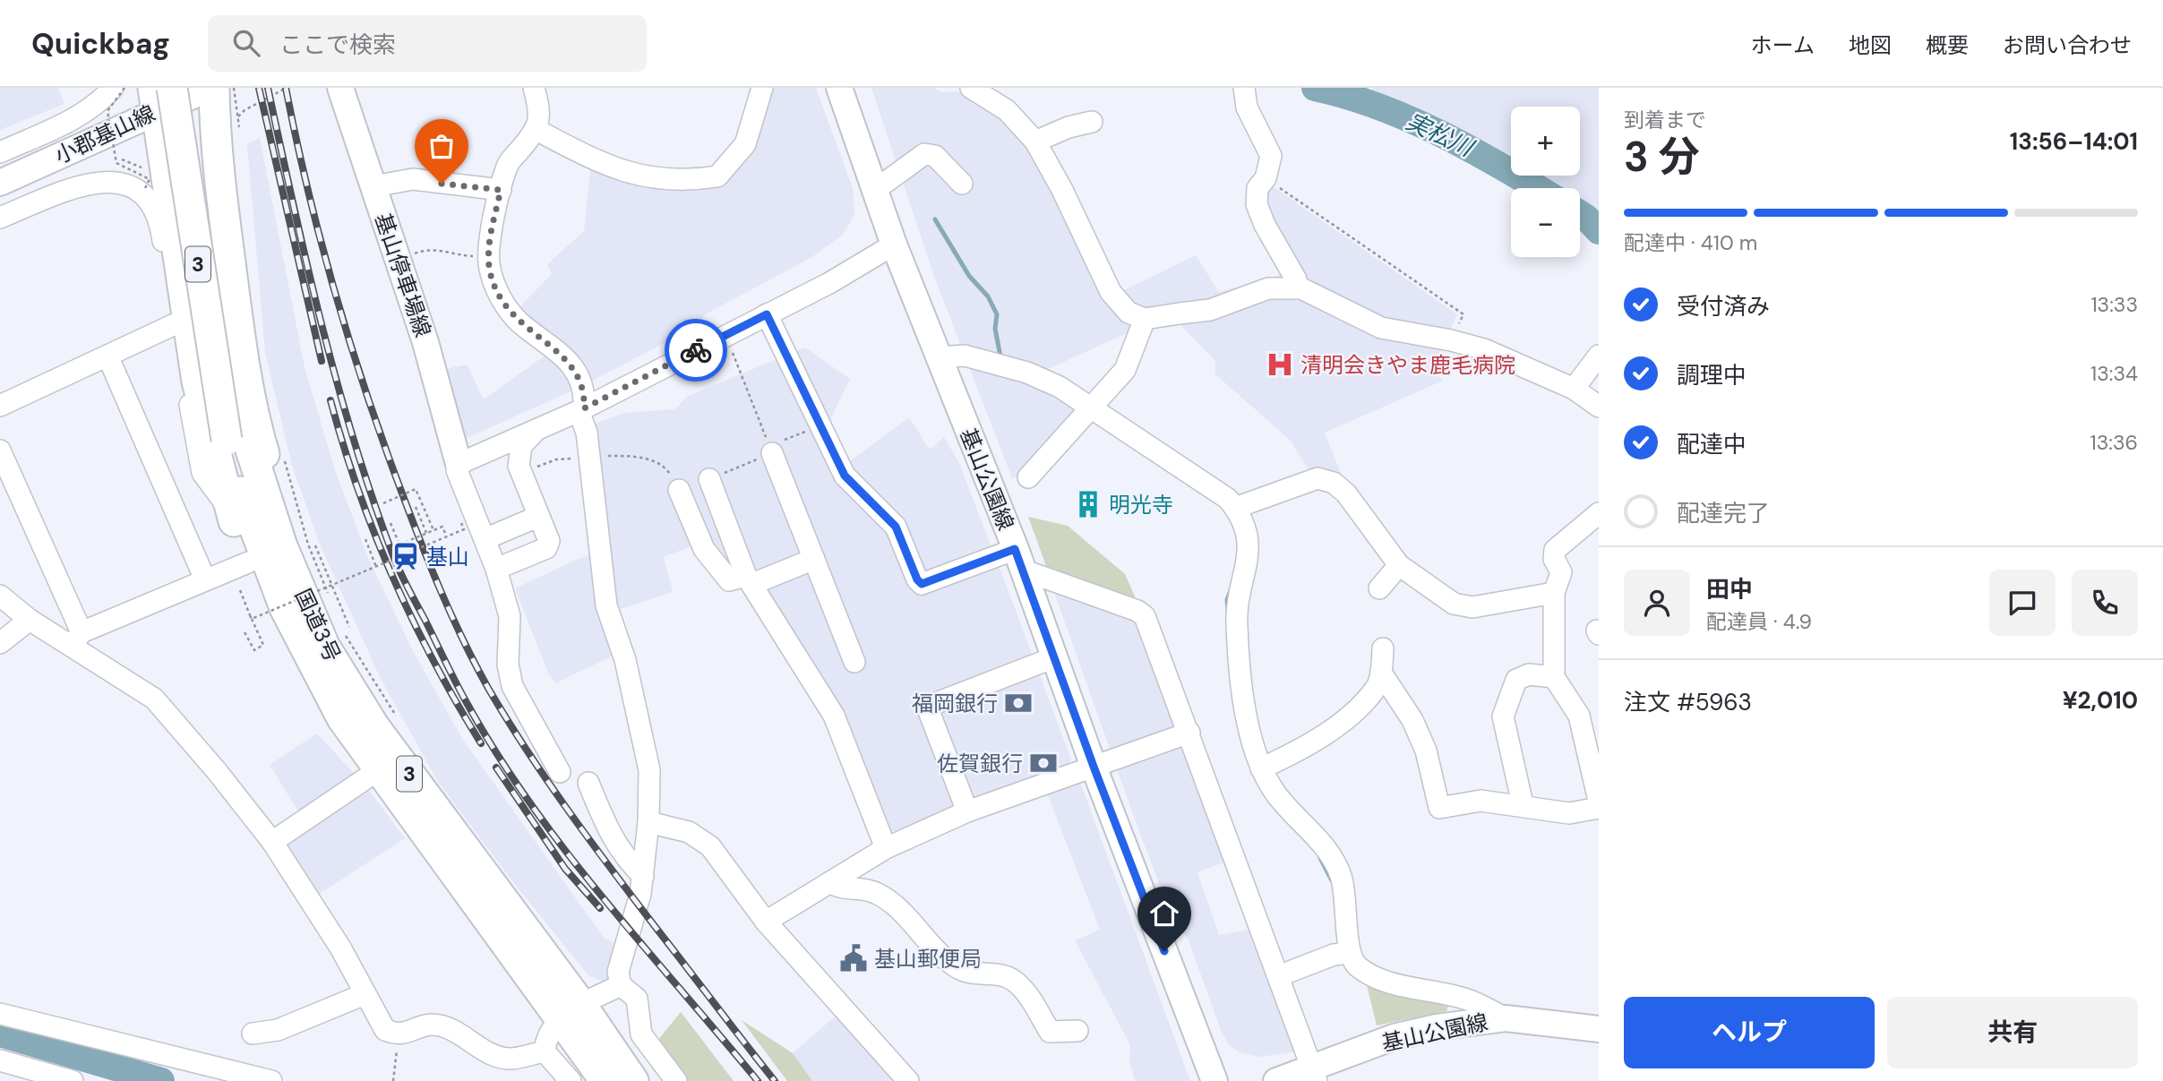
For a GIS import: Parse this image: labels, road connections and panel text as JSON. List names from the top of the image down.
{
  "streets": {
    "highway": ["3", "国道3号"],
    "main road": ["小郡基山線", "基山停車場線", "基山公園線"]
  },
  "crossings": [
    ["小郡基山線", "国道3号"]
  ],
  "water": ["実松川"],
  "places": {
    "hospital": ["清明会きやま鹿毛病院"],
    "building": ["明光寺"],
    "station": ["基山"],
    "bank": ["福岡銀行", "佐賀銀行"],
    "public building": ["基山郵便局"]
  },
  "page": {
    "header": "Quickbag",
    "search": "ここで検索",
    "nav": [
      "ホーム",
      "地図",
      "概要",
      "お問い合わせ"
    ],
    "heading": ["3 分", "到着まで", "13:56–14:01"],
    "panel": [
      "田中",
      "配達員 · 4.9",
      "注文 #5963",
      "¥2,010"
    ],
    "map_buttons": ["+", "−"],
    "bar": "配達中 · 410 m",
    "list": [
      ["受付済み", "13:33"],
      ["調理中", "13:34"],
      ["配達中", "13:36"],
      "配達完了"
    ],
    "buttons": ["ヘルプ", "共有"]
  }
}
